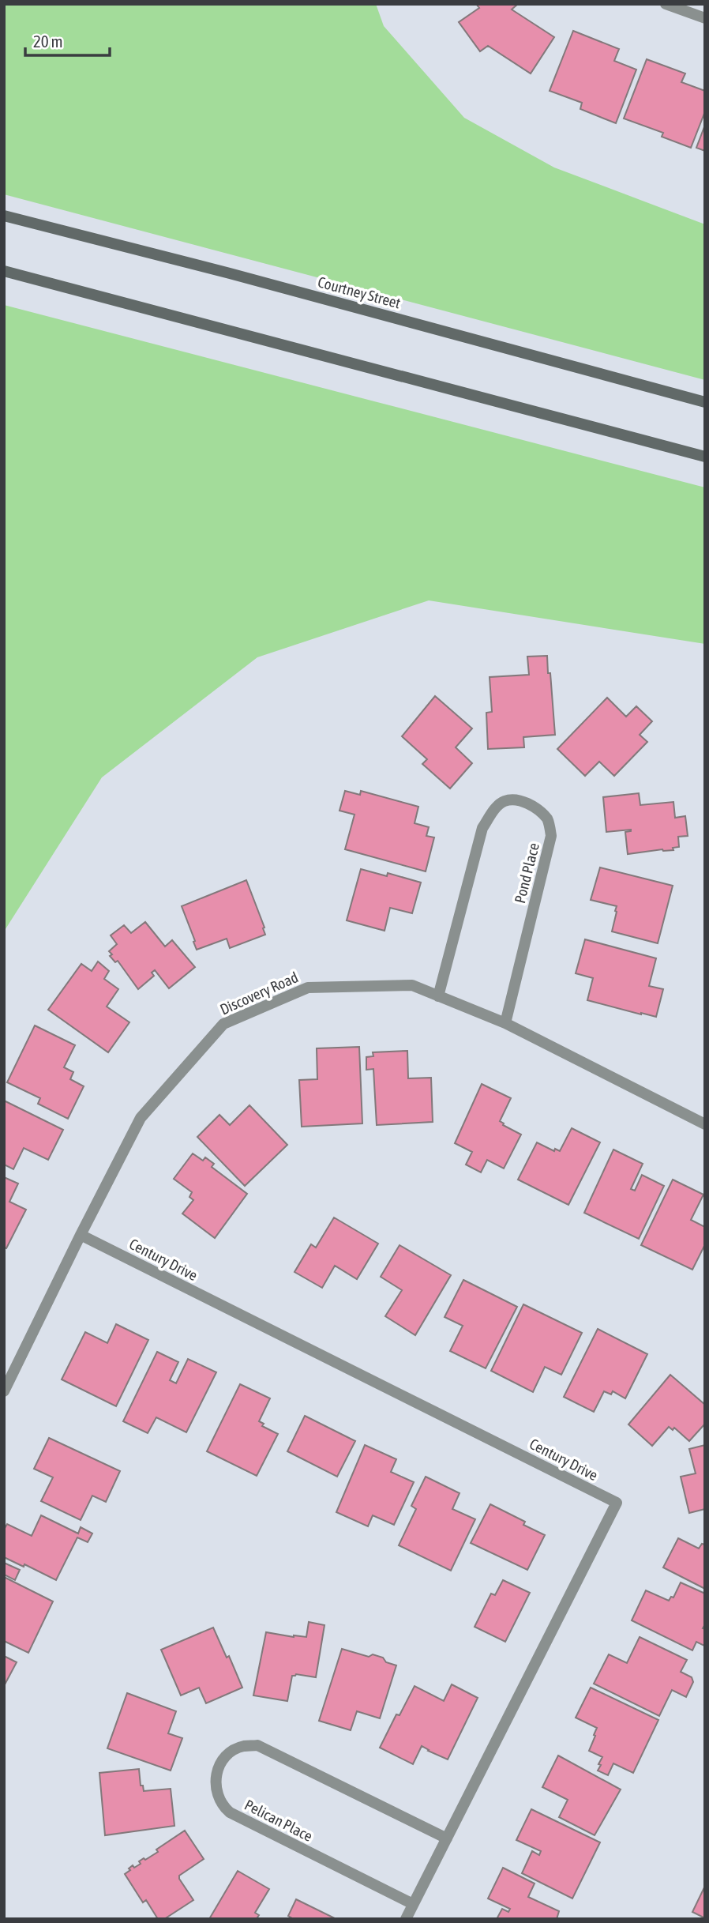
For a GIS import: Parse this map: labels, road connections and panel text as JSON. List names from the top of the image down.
{
  "streets": {
    "street": [
      "Courtney Street",
      "Pond Place",
      "Discovery Road",
      "Century Drive",
      "Pelican Place"
    ]
  },
  "crossings": [
    ["Pond Place", "Discovery Road"],
    ["Discovery Road", "Century Drive"],
    ["Century Drive", "Pelican Place"]
  ],
  "scale_bar": "20 m"
}
